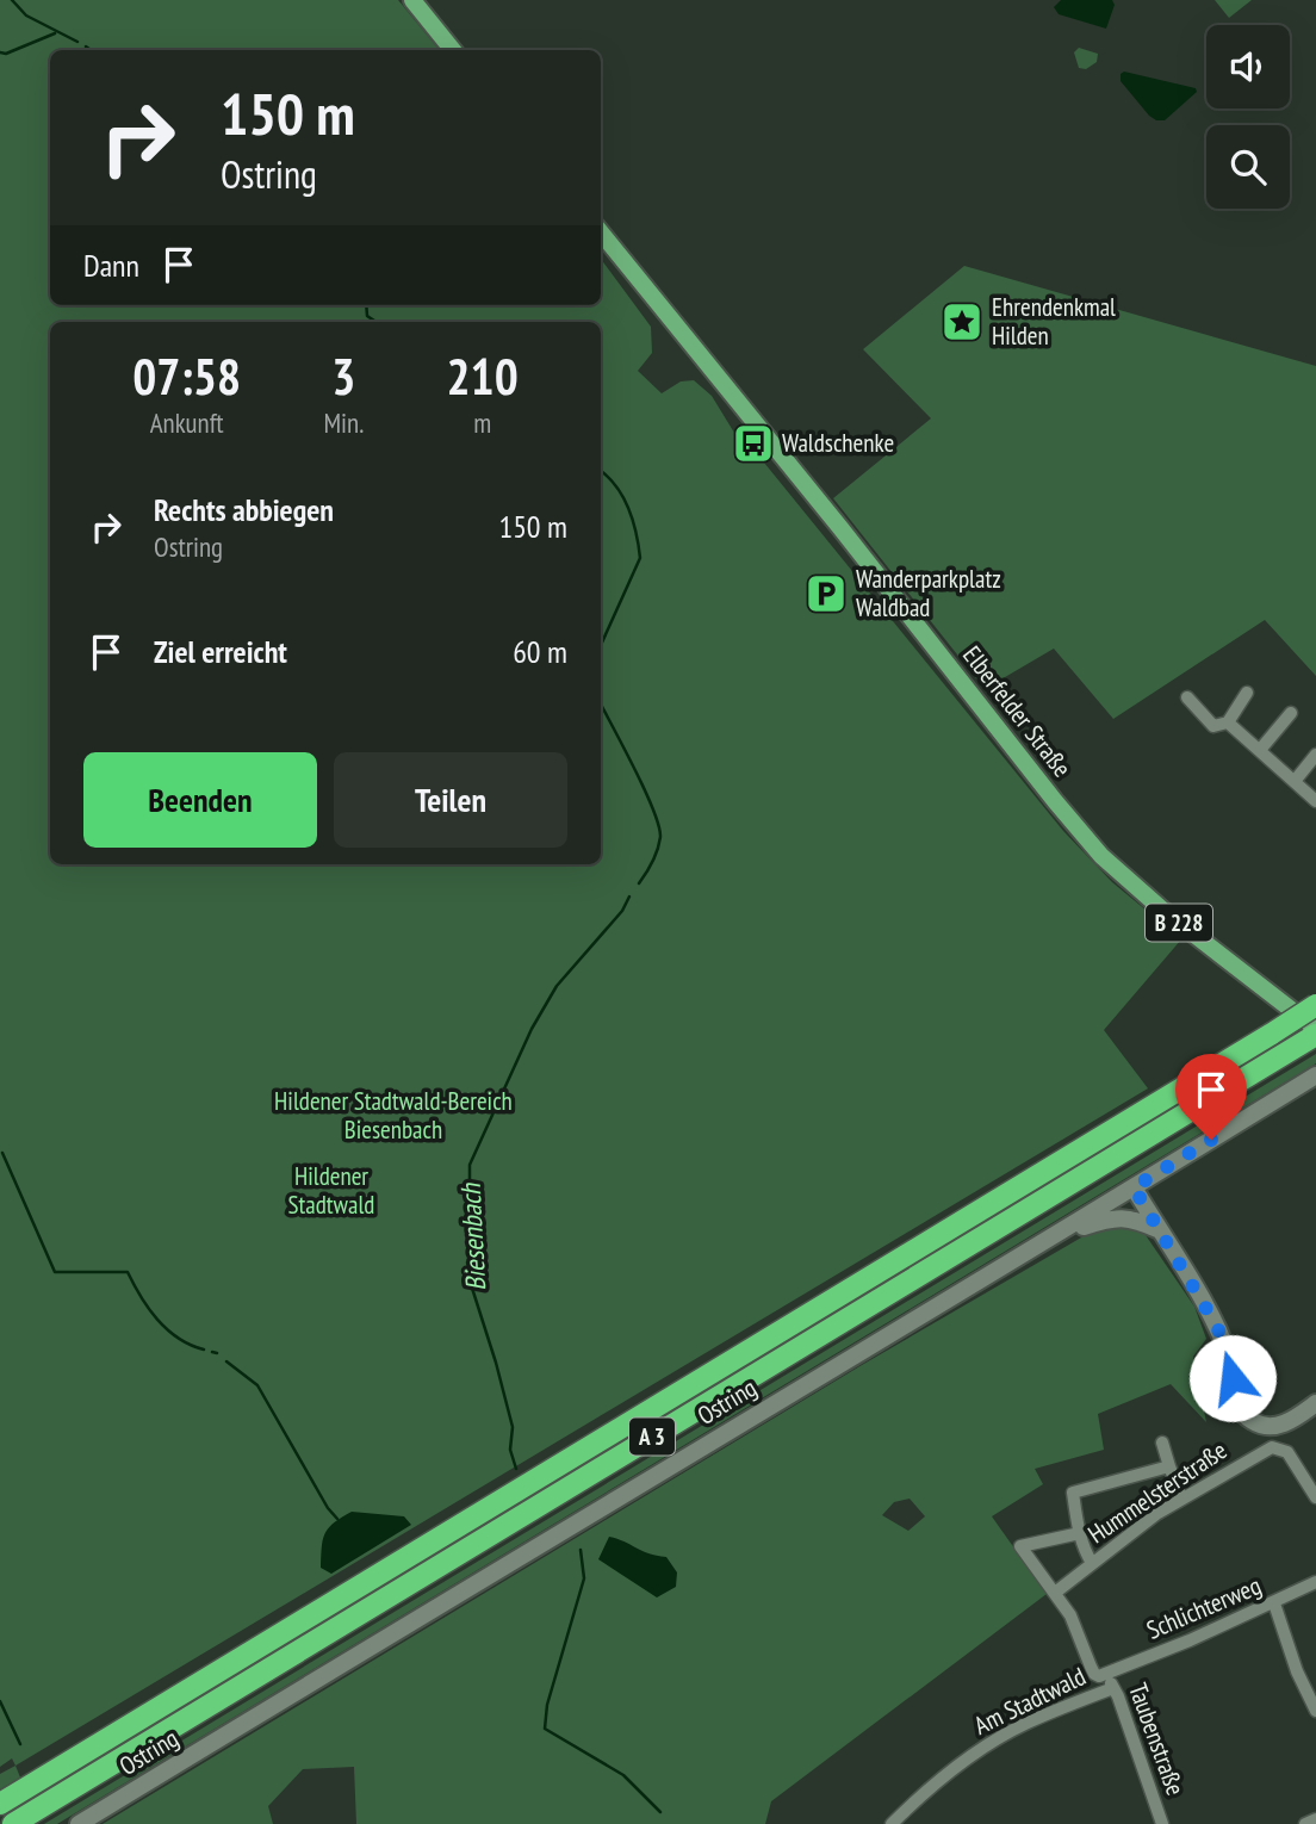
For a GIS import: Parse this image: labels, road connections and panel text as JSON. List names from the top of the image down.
{
  "streets": {
    "highway": ["A 3"],
    "main road": ["Elberfelder Straße", "B 228", "Ostring"],
    "street": [
      "Hummelsterstraße",
      "Schlichterweg",
      "Am Stadtwald",
      "Taubenstraße"
    ]
  },
  "crossings": [
    ["Elberfelder Straße", "A 3"],
    ["Hummelsterstraße", "Taubenstraße"],
    ["Schlichterweg", "Taubenstraße"],
    ["Am Stadtwald", "Taubenstraße"]
  ],
  "water": ["Biesenbach"],
  "parks": ["Hildener Stadtwald-Bereich Biesenbach", "Hildener Stadtwald"],
  "places": {
    "place": ["Ehrendenkmal Hilden"],
    "bus stop": ["Waldschenke"],
    "parking": ["Wanderparkplatz Waldbad"]
  },
  "page": {
    "turn": ["150 m", "Ostring"],
    "then": "Dann",
    "eta": [
      "07:58",
      "Ankunft",
      "3",
      "Min.",
      "210",
      "m"
    ],
    "list": [
      {
        "name": "Rechts abbiegen",
        "note": "Ostring",
        "value": "150 m"
      },
      {
        "name": "Ziel erreicht",
        "value": "60 m"
      }
    ],
    "buttons": ["Beenden", "Teilen"]
  }
}
